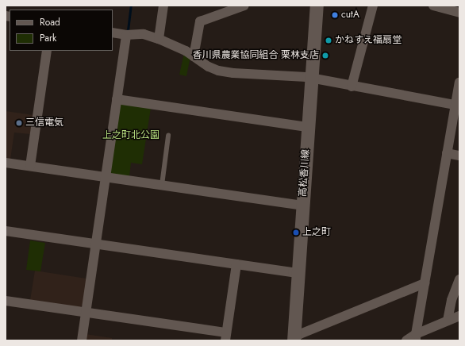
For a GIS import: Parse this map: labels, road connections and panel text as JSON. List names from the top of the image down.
{
  "streets": {
    "main road": ["高松香川線"]
  },
  "parks": ["上之町北公園"],
  "places": [
    "cutA",
    "かねすえ福扇堂",
    "香川県農業協同組合 栗林支店",
    "三信電気",
    "上之町"
  ],
  "legend": ["Road", "Park"]
}
